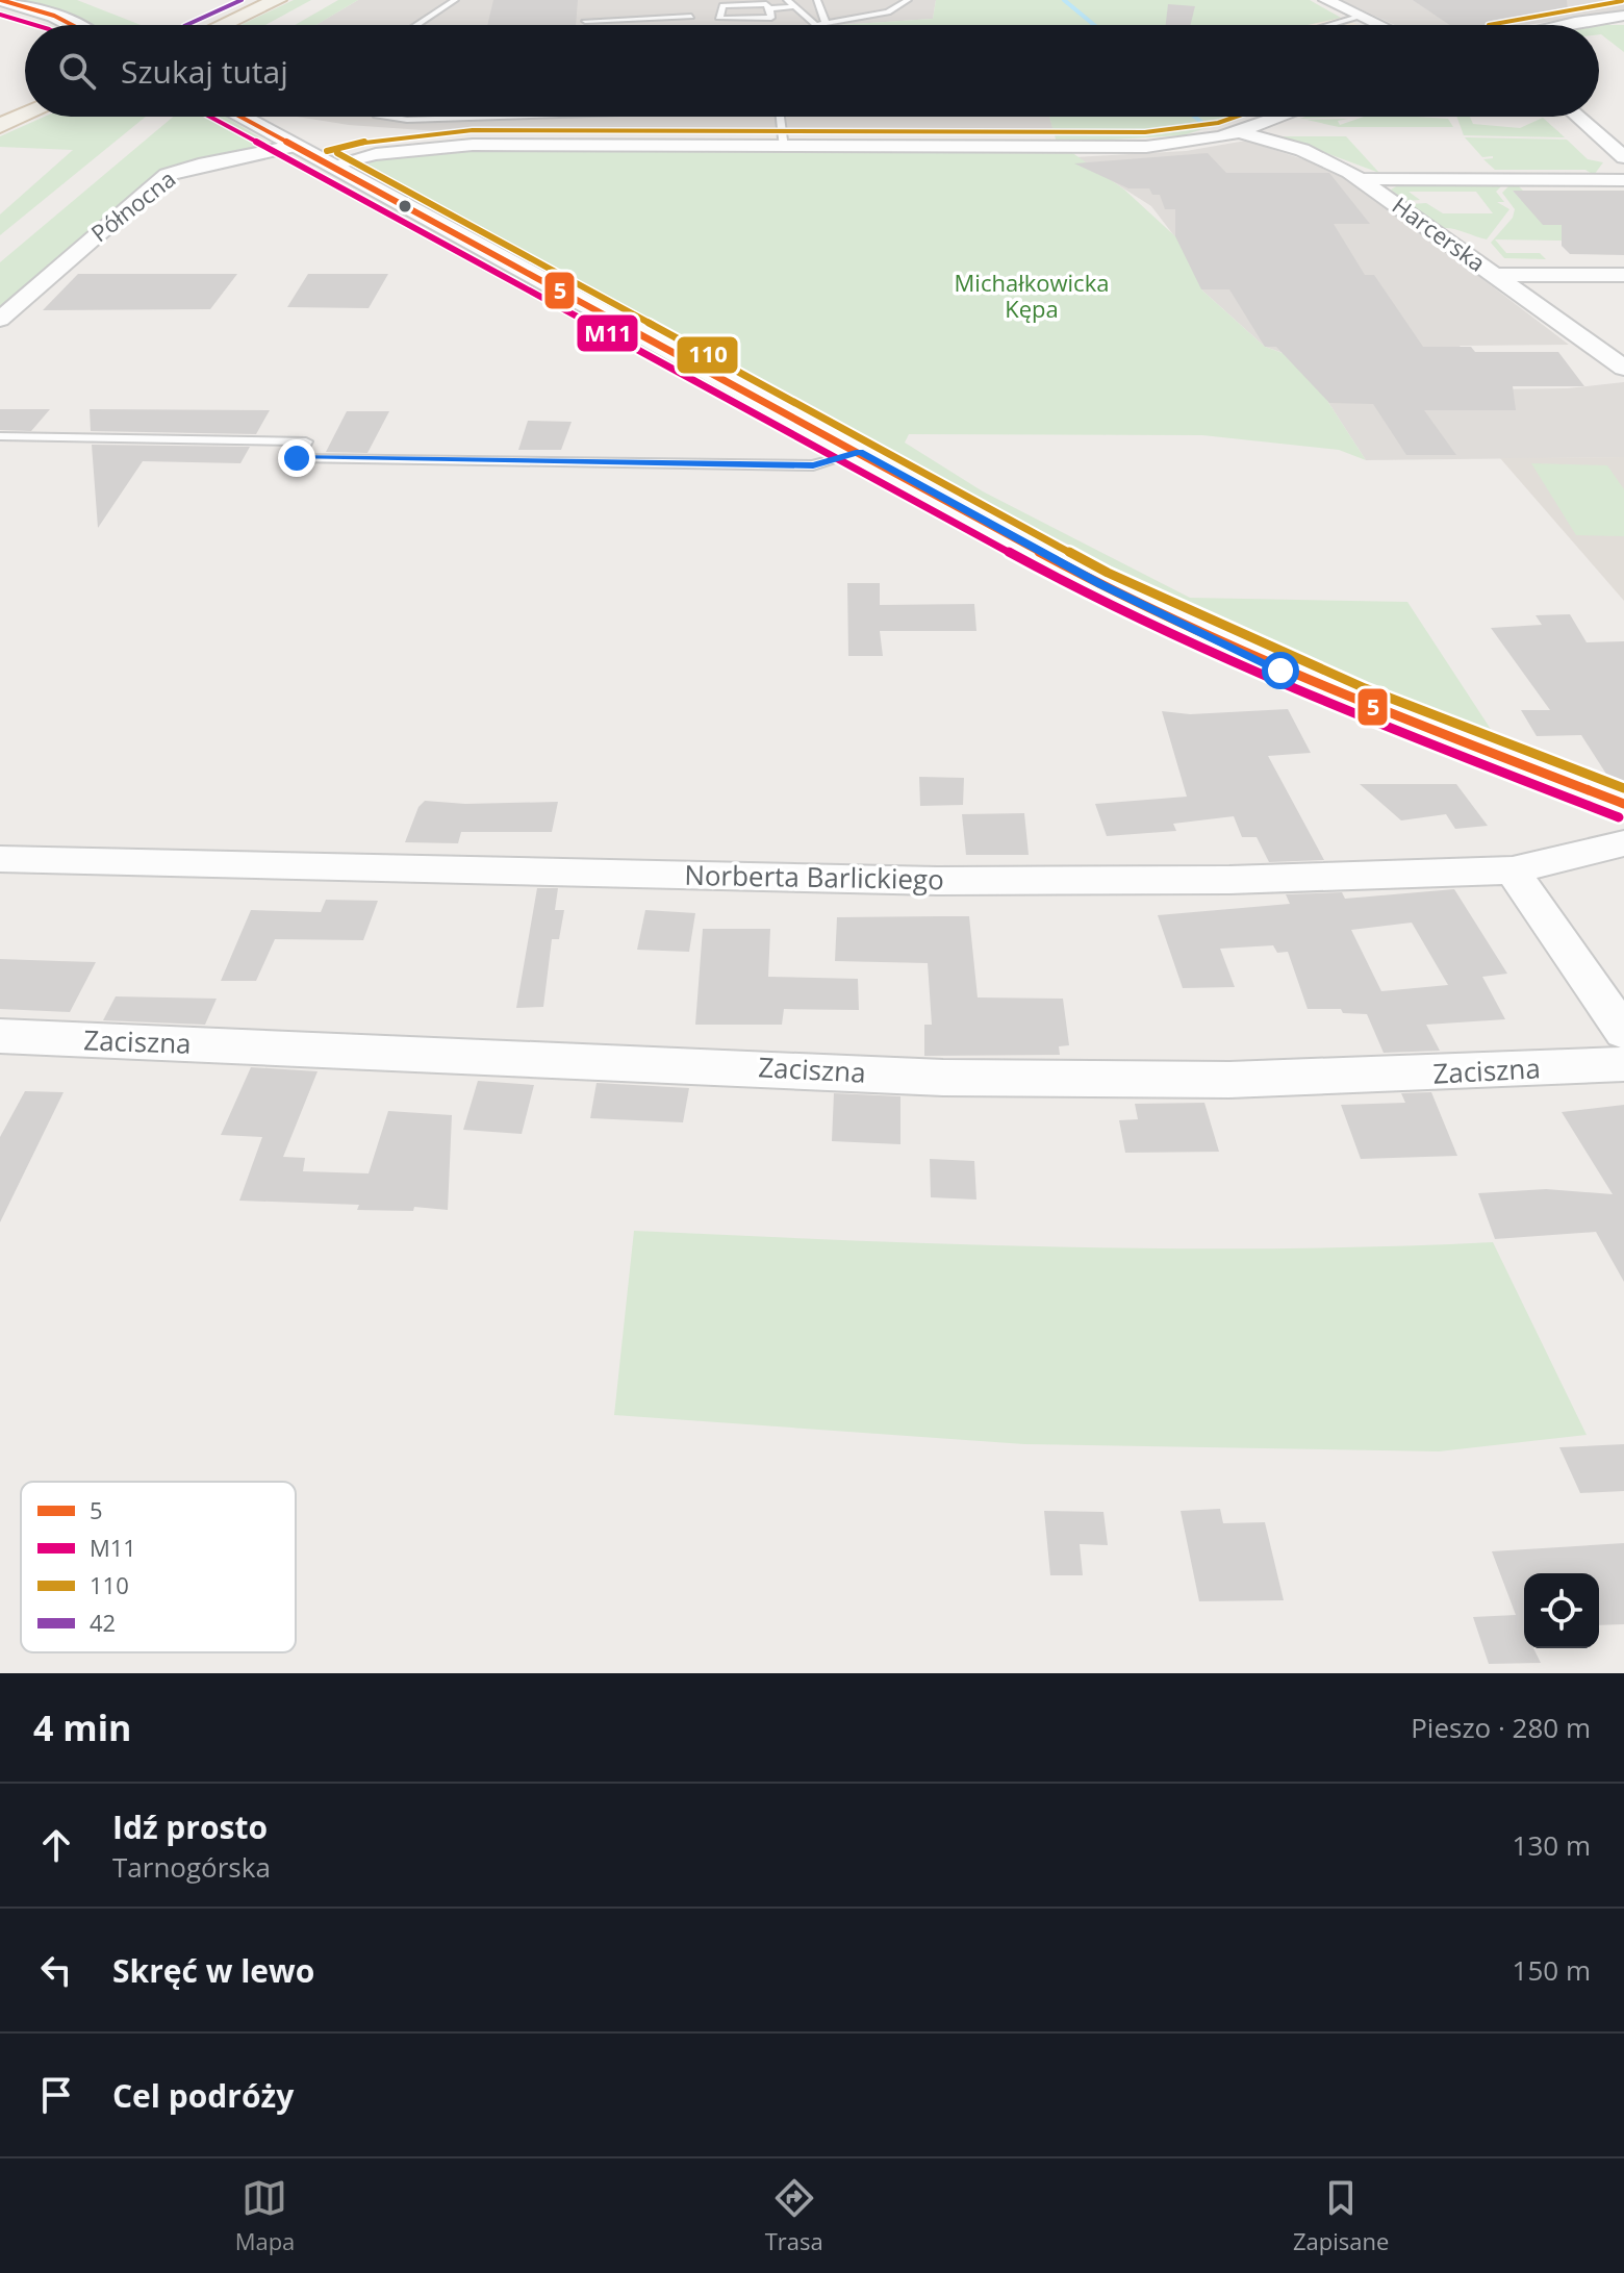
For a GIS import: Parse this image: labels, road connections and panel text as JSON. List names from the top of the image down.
{
  "streets": {
    "street": [
      "Północna",
      "Harcerska",
      "Norberta Barlickiego",
      "Zaciszna"
    ]
  },
  "parks": ["Michałkowicka Kępa"],
  "lines": [
    "transit line 5",
    "transit line 42",
    "transit line 110",
    "transit line M11"
  ],
  "legend": [
    "5",
    "M11",
    "110",
    "42"
  ],
  "page": {
    "search": "Szukaj tutaj",
    "heading": ["4 min", "Pieszo · 280 m"],
    "list": [
      ["Idź prosto", "Tarnogórska", "130 m"],
      ["Skręć w lewo", "150 m"],
      "Cel podróży"
    ],
    "nav": ["Mapa", "Trasa", "Zapisane"]
  }
}
